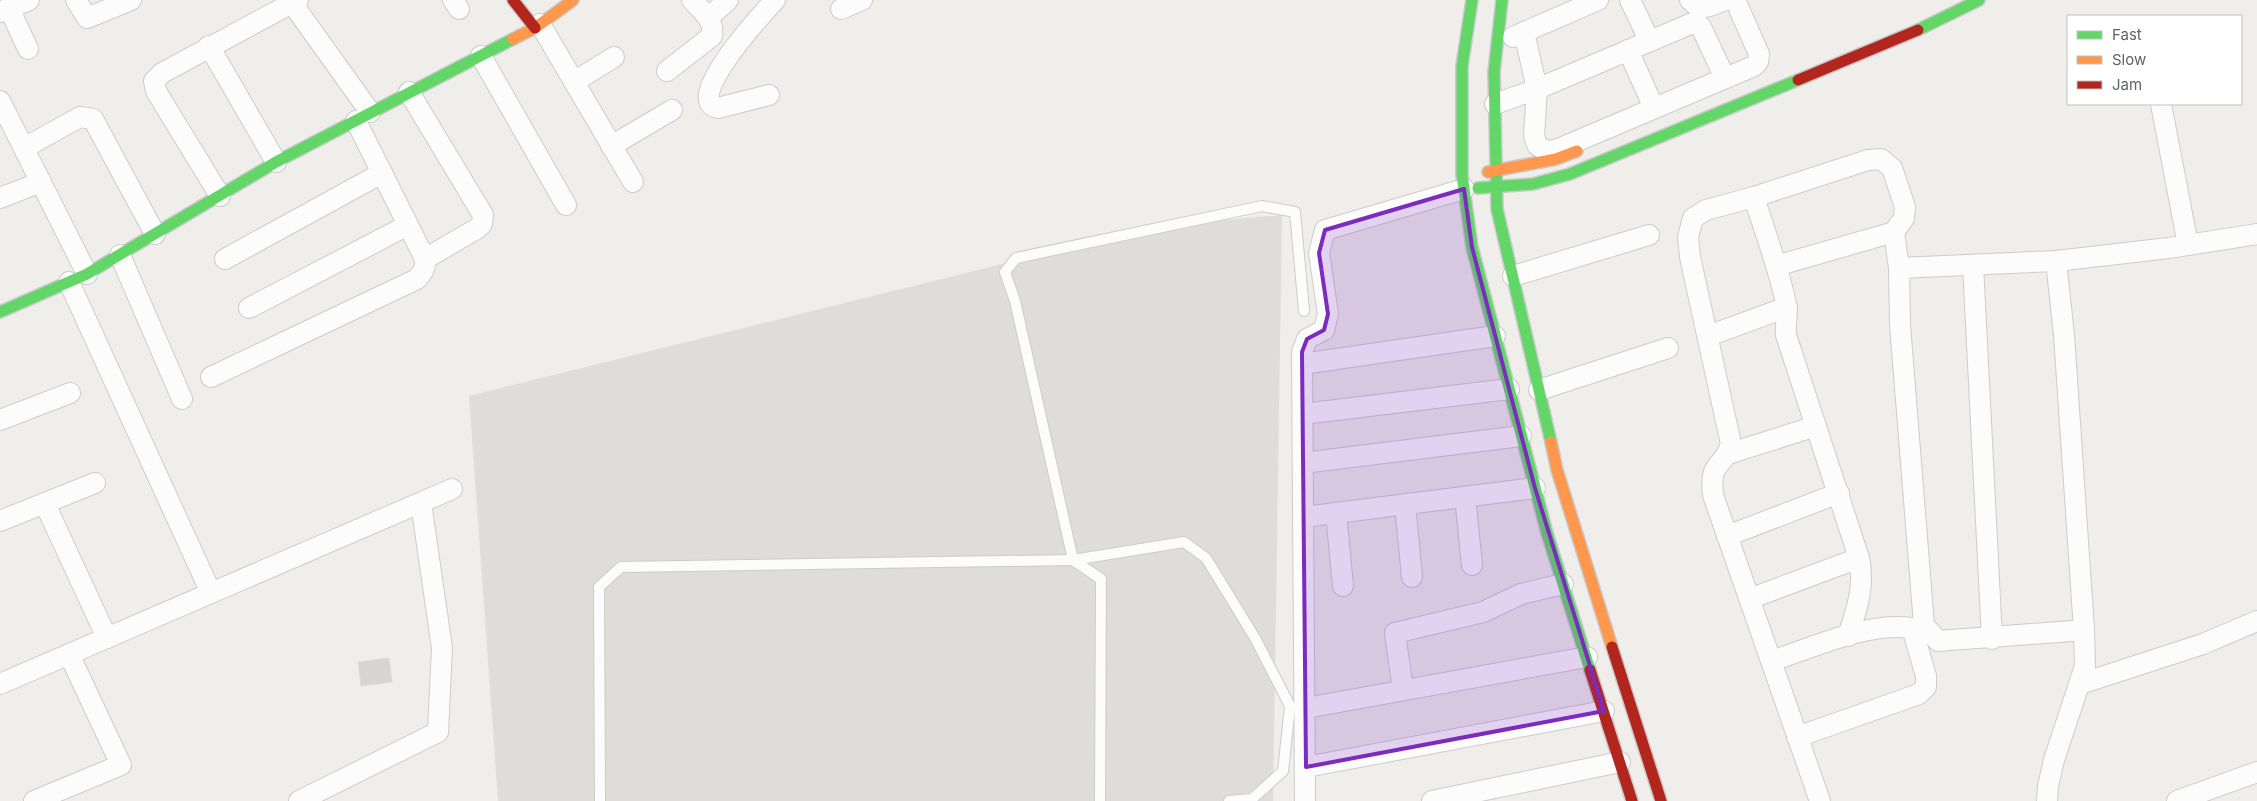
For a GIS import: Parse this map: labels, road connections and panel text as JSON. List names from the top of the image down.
{
  "legend": ["Fast", "Slow", "Jam"]
}
